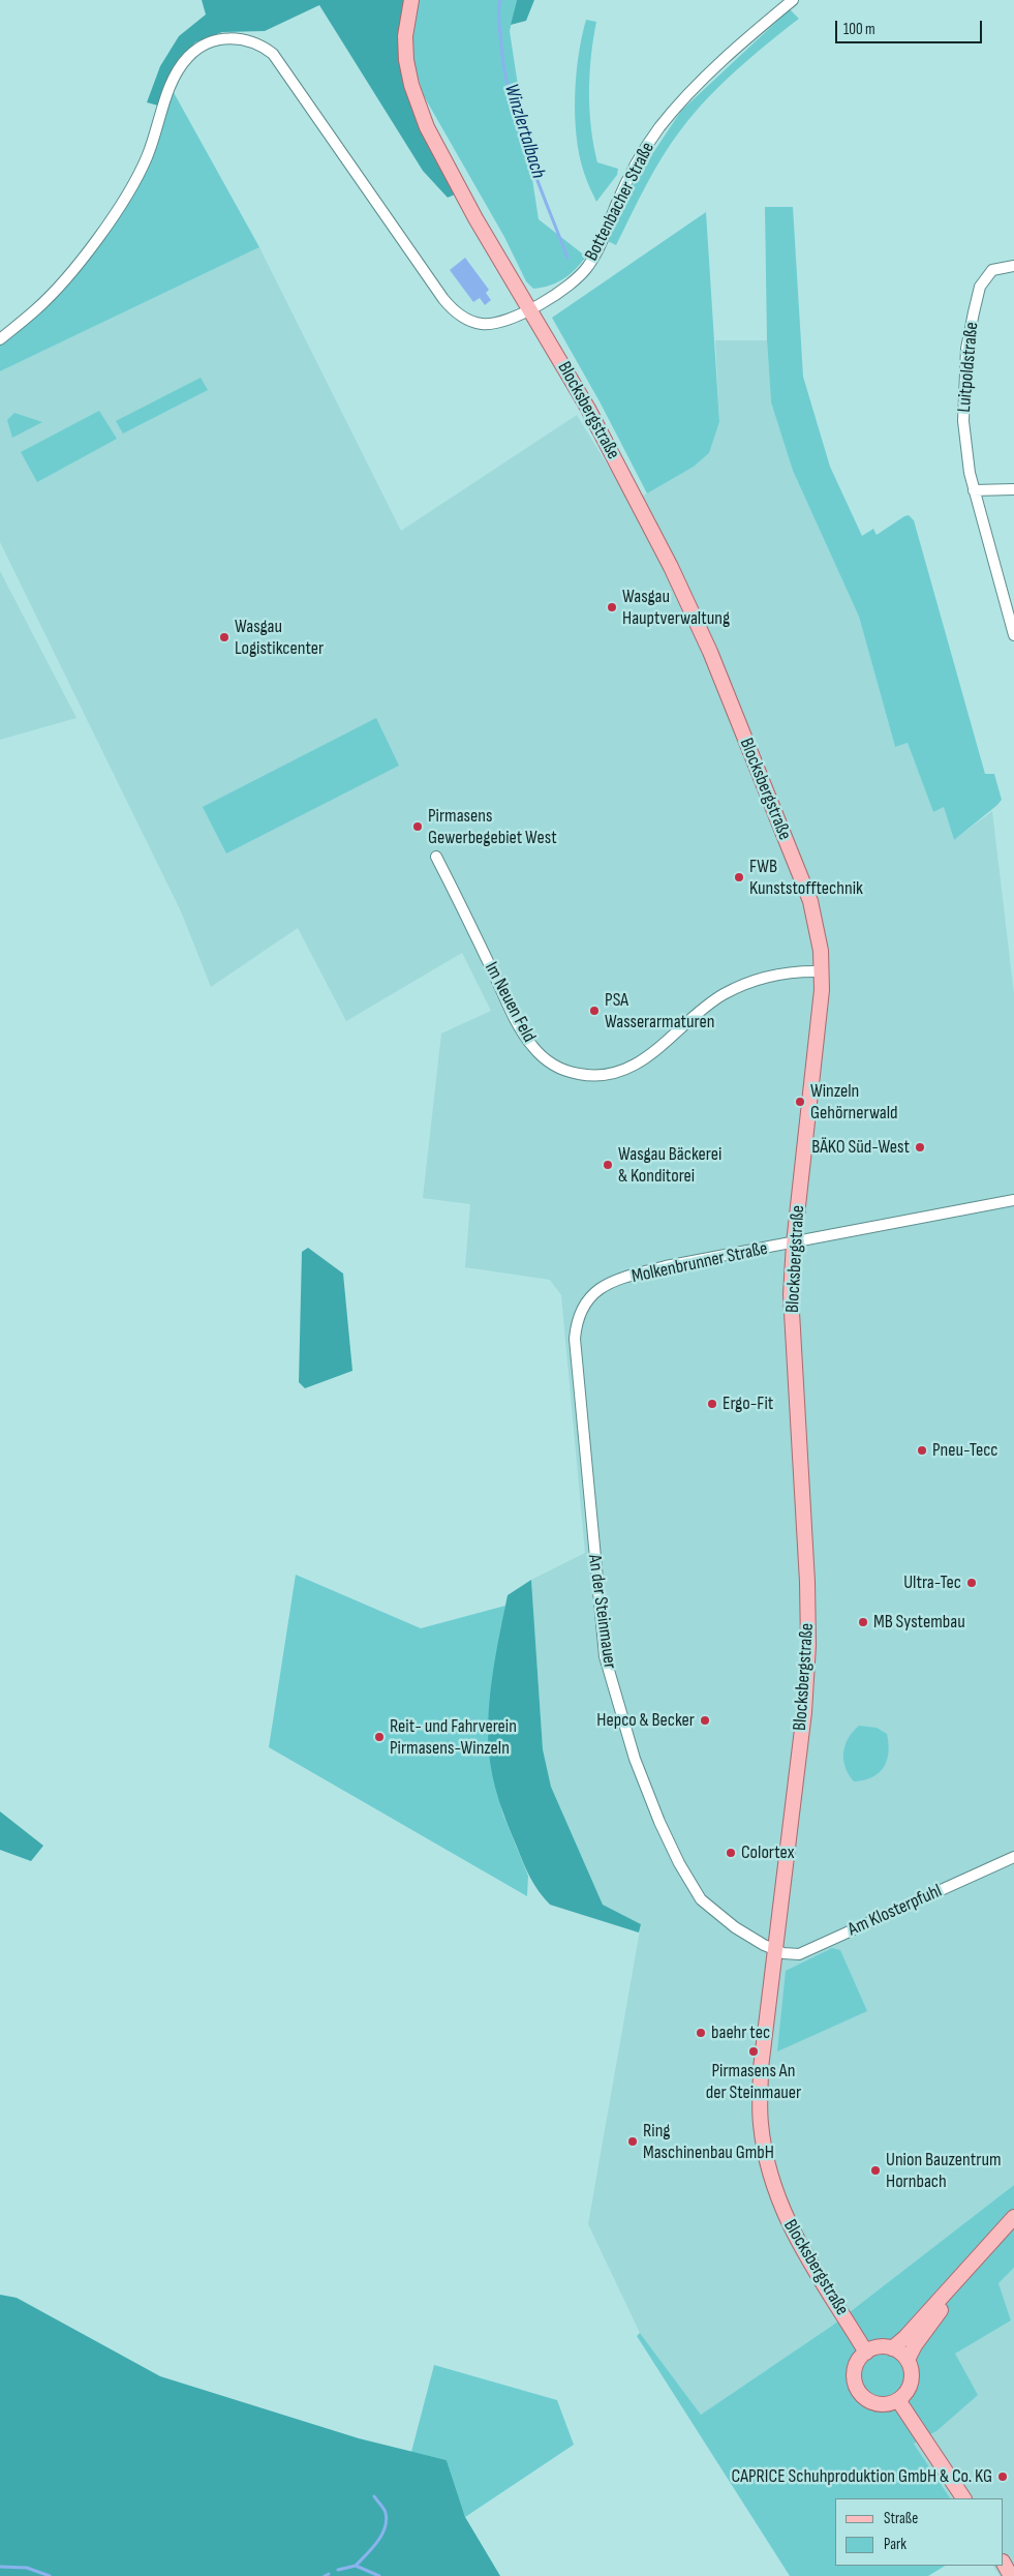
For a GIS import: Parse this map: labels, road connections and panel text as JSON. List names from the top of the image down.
{
  "streets": {
    "main road": ["Blocksbergstraße"],
    "street": [
      "Bottenbacher Straße",
      "Luitpoldstraße",
      "Im Neuen Feld",
      "Molkenbrunner Straße",
      "An der Steinmauer",
      "Am Klosterpfuhl"
    ]
  },
  "crossings": [
    ["Bottenbacher Straße", "Blocksbergstraße"],
    ["Blocksbergstraße", "Im Neuen Feld"],
    ["Blocksbergstraße", "Molkenbrunner Straße"],
    ["Blocksbergstraße", "An der Steinmauer"],
    ["Blocksbergstraße", "Am Klosterpfuhl"],
    ["Molkenbrunner Straße", "An der Steinmauer"],
    ["An der Steinmauer", "Am Klosterpfuhl"]
  ],
  "water": ["Winzlertalbach"],
  "places": [
    "Wasgau Hauptverwaltung",
    "Wasgau Logistikcenter",
    "Pirmasens Gewerbegebiet West",
    "FWB Kunststofftechnik",
    "PSA Wasserarmaturen",
    "Winzeln Gehörnerwald",
    "BÄKO Süd-West",
    "Wasgau Bäckerei & Konditorei",
    "Ergo-Fit",
    "Pneu-Tecc",
    "Ultra-Tec",
    "MB Systembau",
    "Hepco & Becker",
    "Reit- und Fahrverein Pirmasens-Winzeln",
    "Colortex",
    "baehr tec",
    "Pirmasens An der Steinmauer",
    "Ring Maschinenbau GmbH",
    "Union Bauzentrum Hornbach",
    "CAPRICE Schuhproduktion GmbH & Co. KG"
  ],
  "legend": ["Straße", "Park"],
  "scale_bar": "100 m"
}
